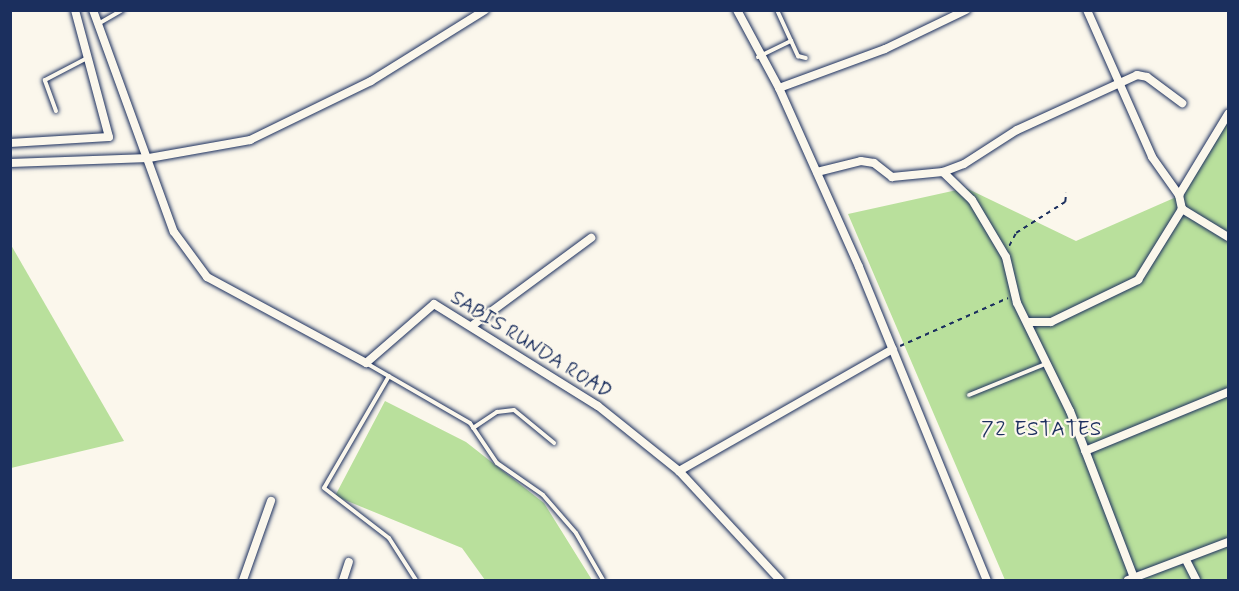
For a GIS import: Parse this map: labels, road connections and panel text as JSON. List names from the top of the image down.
{
  "streets": {
    "street": ["SABIS RUNDA ROAD"]
  },
  "districts": ["72 ESTATES"]
}
